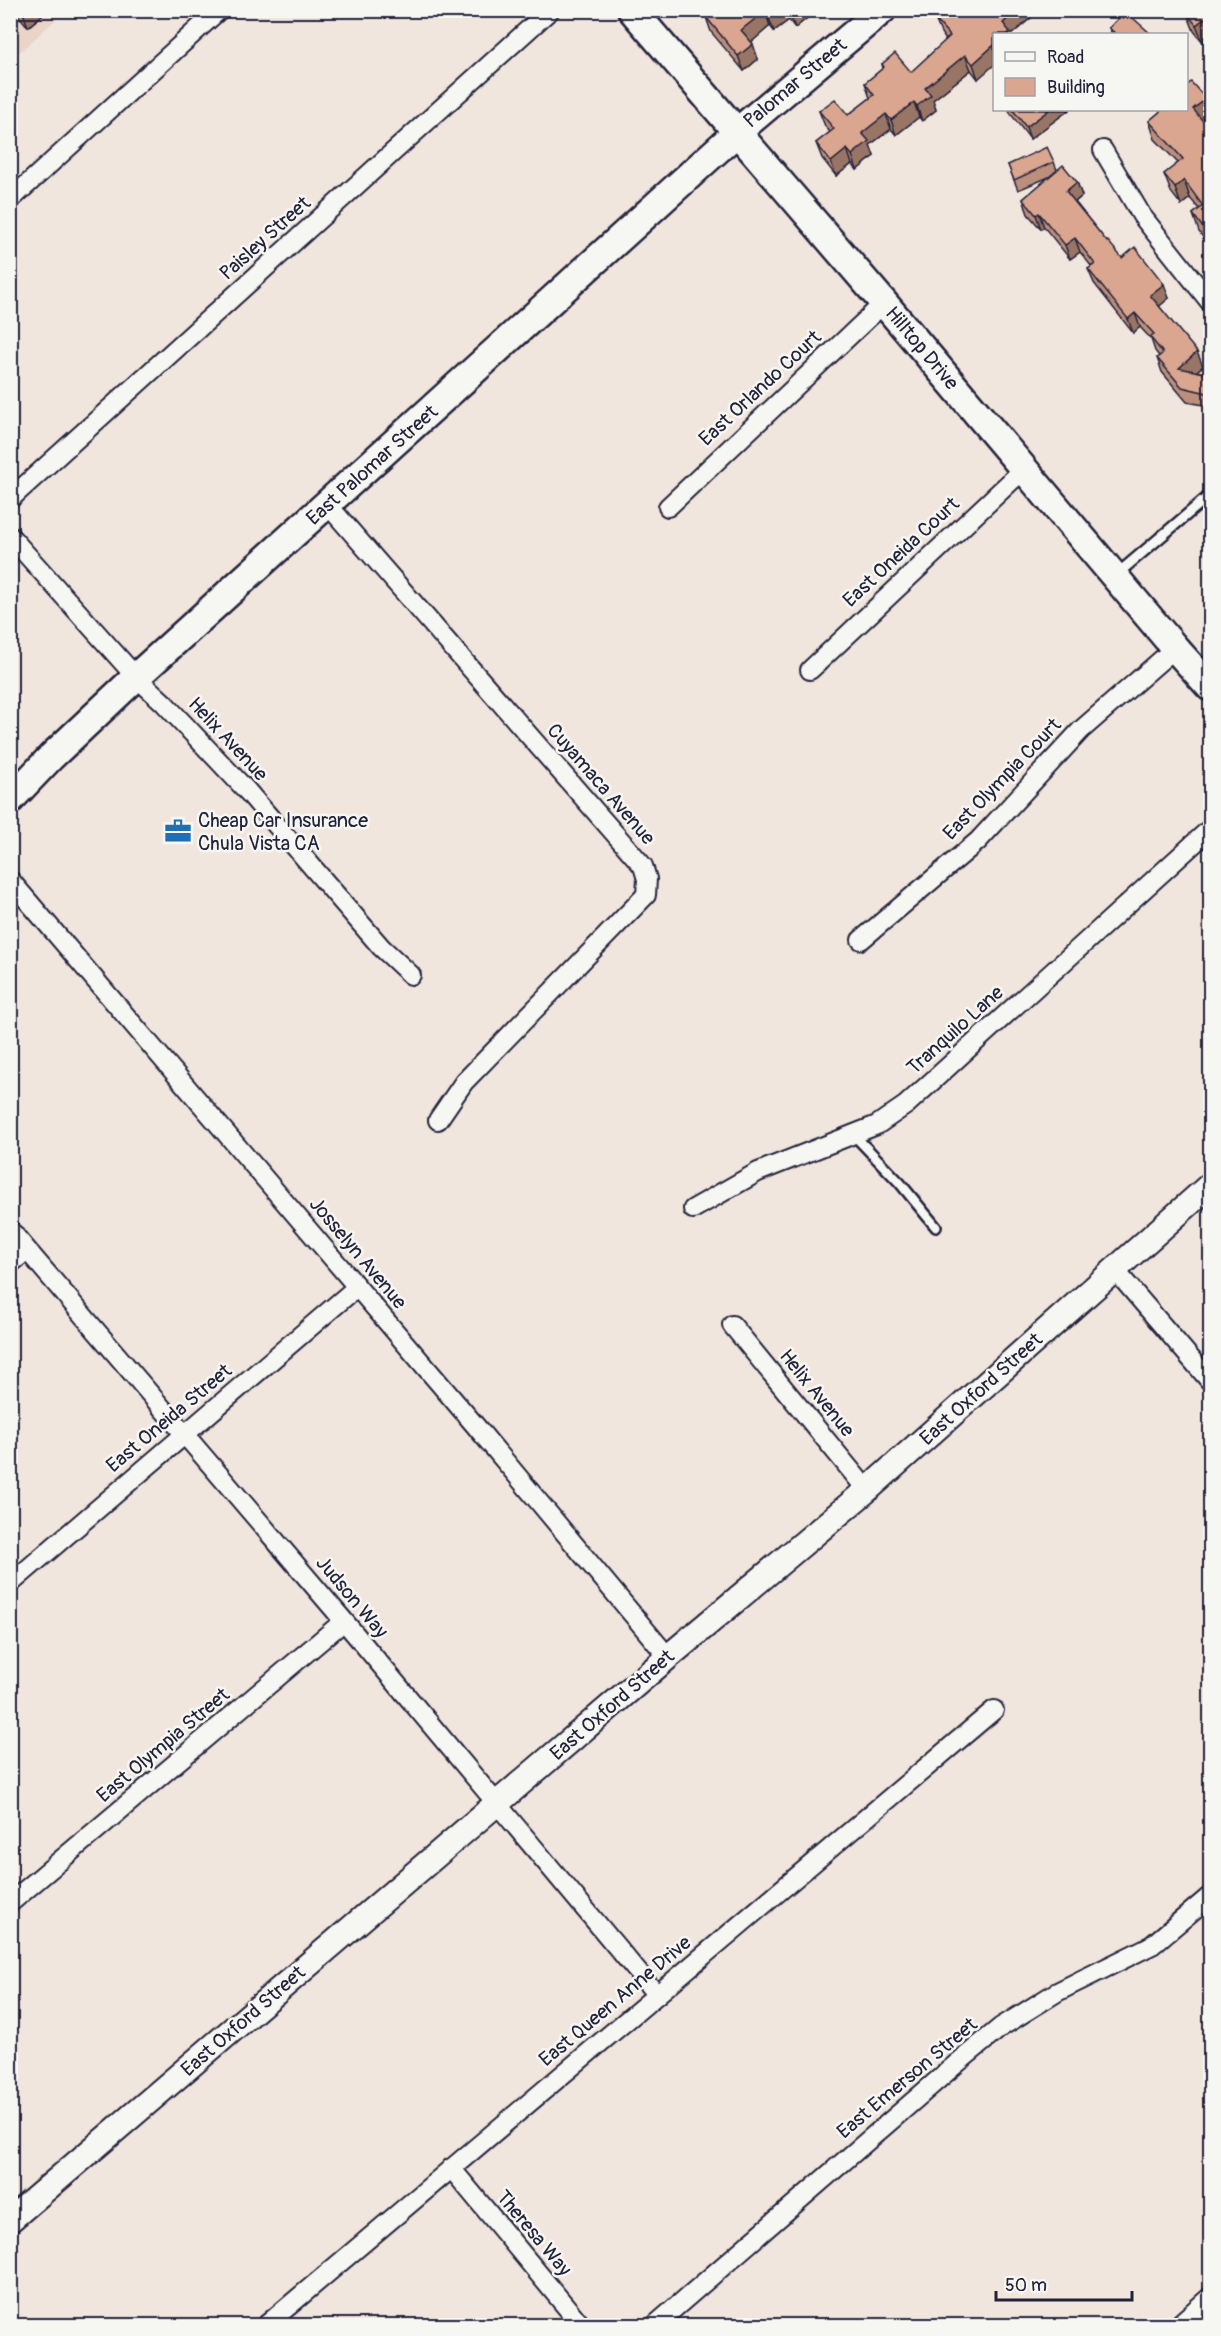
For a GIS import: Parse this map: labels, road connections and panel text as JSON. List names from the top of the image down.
{
  "streets": {
    "main road": ["Palomar Street", "Hilltop Drive", "East Palomar Street"],
    "street": [
      "Paisley Street",
      "East Orlando Court",
      "East Oneida Court",
      "Helix Avenue",
      "East Olympia Court",
      "Cuyamaca Avenue",
      "Tranquilo Lane",
      "Josselyn Avenue",
      "East Oxford Street",
      "East Oneida Street",
      "Judson Way",
      "East Olympia Street",
      "East Queen Anne Drive",
      "East Emerson Street",
      "Theresa Way"
    ]
  },
  "crossings": [
    ["Palomar Street", "Hilltop Drive"],
    ["Palomar Street", "East Palomar Street"],
    ["Hilltop Drive", "East Orlando Court"],
    ["Hilltop Drive", "East Palomar Street"],
    ["Hilltop Drive", "East Oneida Court"],
    ["Hilltop Drive", "East Olympia Court"],
    ["East Palomar Street", "Helix Avenue"],
    ["East Palomar Street", "Cuyamaca Avenue"],
    ["Helix Avenue", "East Oxford Street"],
    ["Josselyn Avenue", "East Oxford Street"],
    ["Josselyn Avenue", "East Oneida Street"],
    ["East Oxford Street", "Judson Way"],
    ["East Oneida Street", "Judson Way"],
    ["Judson Way", "East Olympia Street"],
    ["Judson Way", "East Queen Anne Drive"],
    ["East Queen Anne Drive", "Theresa Way"]
  ],
  "places": {
    "office": ["Cheap Car Insurance Chula Vista CA"]
  },
  "legend": ["Road", "Building"],
  "scale_bar": "50 m"
}
